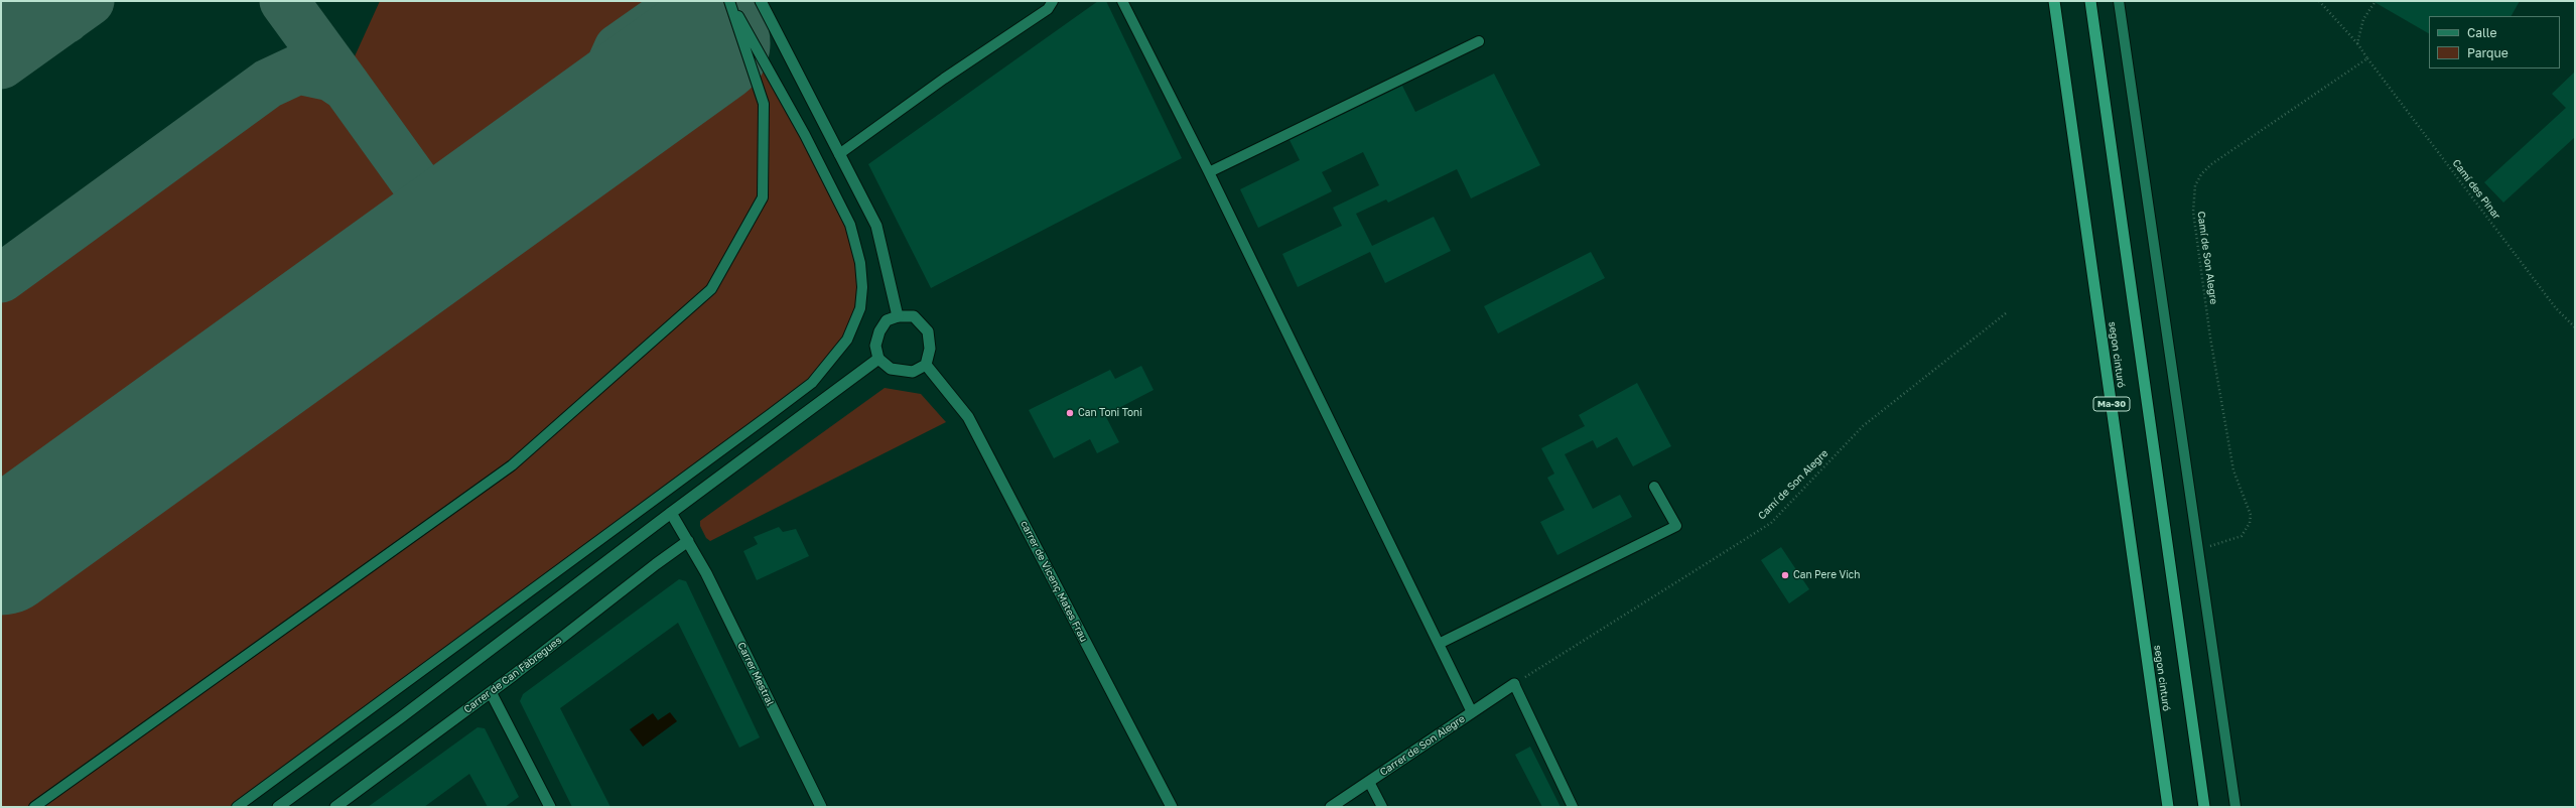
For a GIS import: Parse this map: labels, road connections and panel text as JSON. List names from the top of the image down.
{
  "streets": {
    "highway": ["segon cinturó", "Ma-30"],
    "street": [
      "carrer de Vicenç Mates Frau",
      "Carrer Mestral",
      "Carrer de Can Fàbregues",
      "Carrer de Son Alegre"
    ],
    "path": ["Camí des Pinar", "Camí de Son Alegre"]
  },
  "crossings": [
    ["Camí des Pinar", "Camí de Son Alegre"],
    ["Camí de Son Alegre", "Carrer de Son Alegre"],
    ["Carrer Mestral", "Carrer de Can Fàbregues"]
  ],
  "places": ["Can Toni Toni", "Can Pere Vich"],
  "legend": ["Calle", "Parque"]
}
